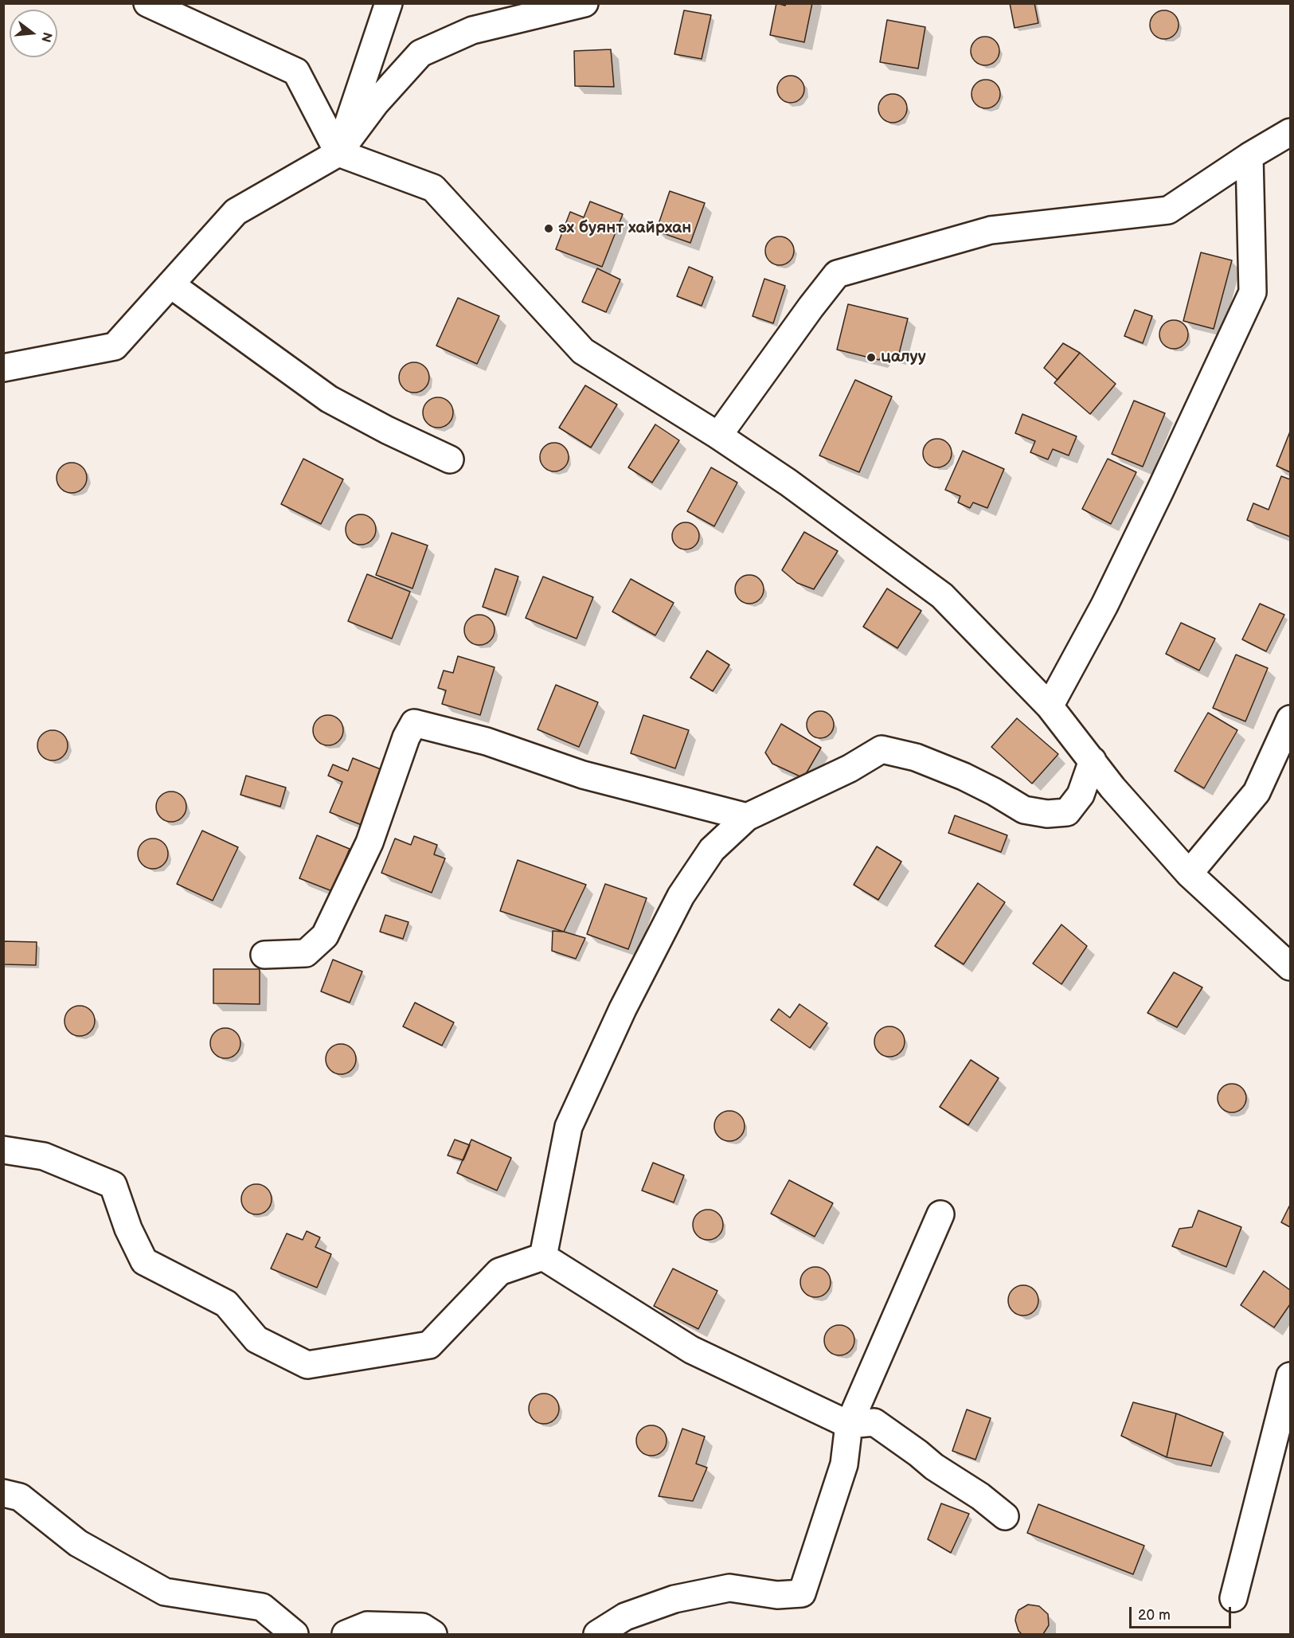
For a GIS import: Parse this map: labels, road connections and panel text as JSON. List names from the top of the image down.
{
  "places": ["эх буянт хайрхан", "цалуу"],
  "scale_bar": "20 m",
  "north": "right"
}
